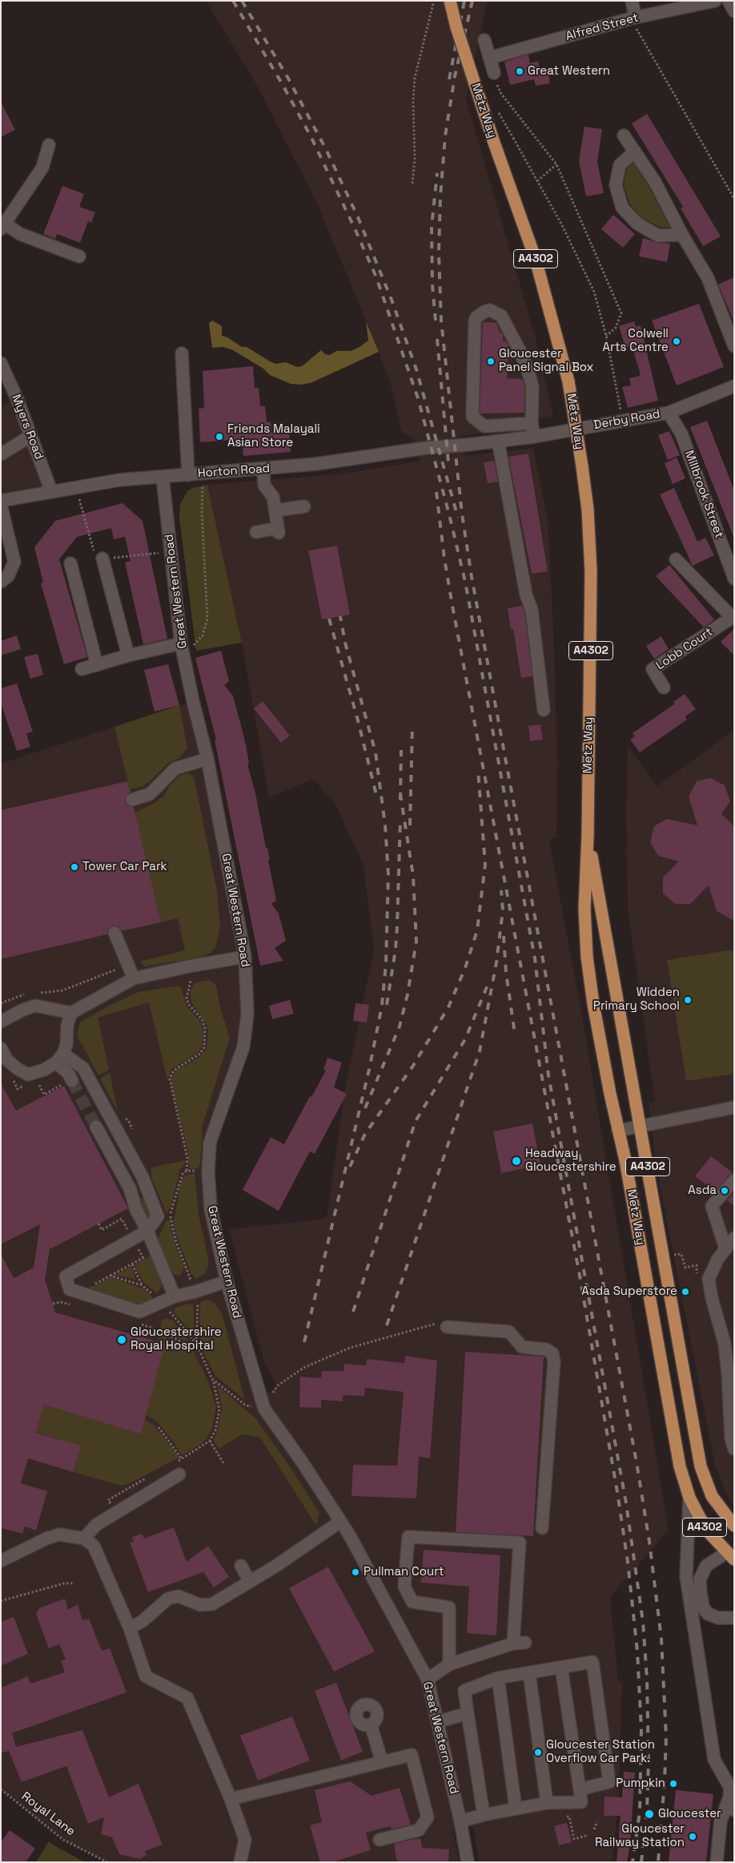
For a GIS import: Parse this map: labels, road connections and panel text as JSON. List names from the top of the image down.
{
  "streets": {
    "main road": ["Metz Way", "A4302"],
    "street": [
      "Alfred Street",
      "Derby Road",
      "Myers Road",
      "Horton Road",
      "Millbrook Street",
      "Great Western Road",
      "Lobb Court"
    ],
    "path": ["Royal Lane"]
  },
  "crossings": [
    ["Derby Road", "Horton Road"],
    ["Derby Road", "Millbrook Street"],
    ["Myers Road", "Horton Road"],
    ["Horton Road", "Great Western Road"]
  ],
  "places": [
    "Great Western",
    "Colwell Arts Centre",
    "Gloucester Panel Signal Box",
    "Friends Malayali Asian Store",
    "Tower Car Park",
    "Widden Primary School",
    "Headway Gloucestershire",
    "Asda",
    "Asda Superstore",
    "Gloucestershire Royal Hospital",
    "Pullman Court",
    "Gloucester Station Overflow Car Park.",
    "Pumpkin",
    "Gloucester",
    "Gloucester Railway Station"
  ]
}
